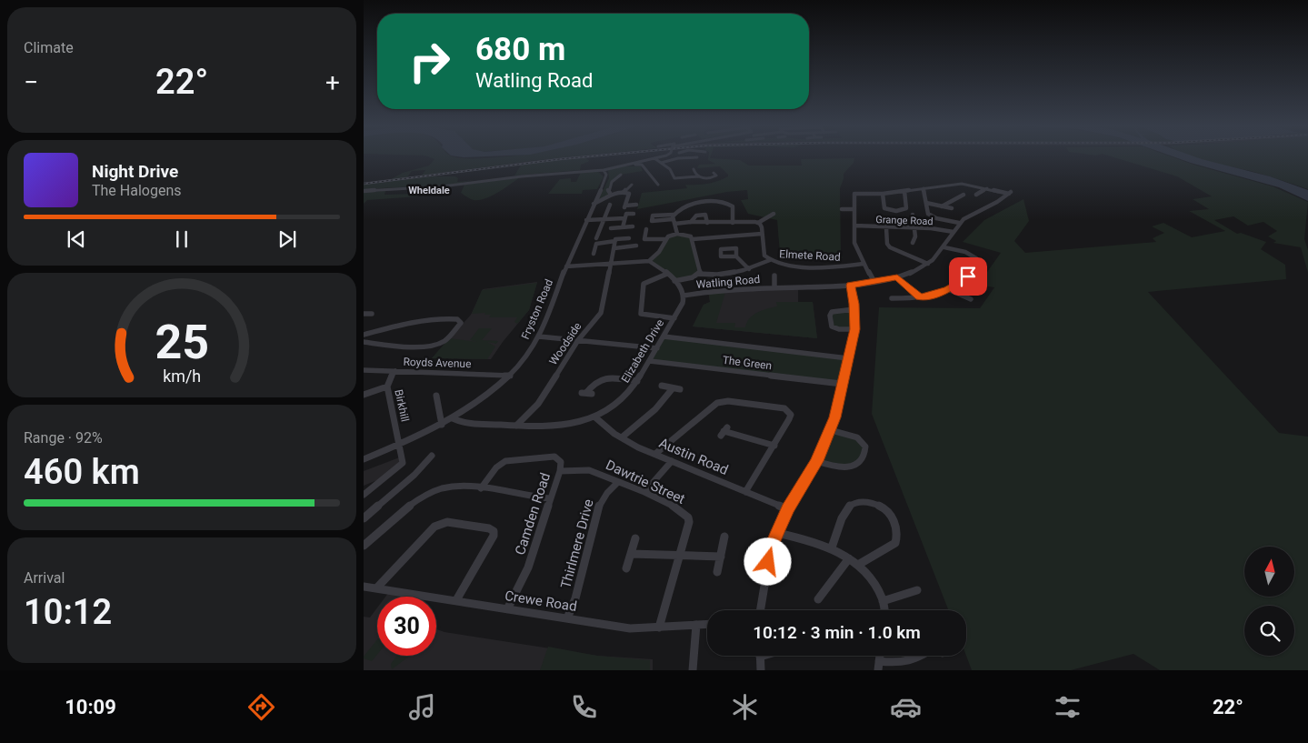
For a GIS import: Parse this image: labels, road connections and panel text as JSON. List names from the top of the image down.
{
  "streets": {
    "street": [
      "Grange Road",
      "Elmete Road",
      "Watling Road",
      "Fryston Road",
      "Woodside",
      "Elizabeth Drive",
      "Royds Avenue",
      "The Green",
      "Birkhill",
      "Austin Road",
      "Dawtrie Street",
      "Camden Road",
      "Thirlmere Drive",
      "Crewe Road"
    ]
  },
  "crossings": [
    ["Grange Road", "Watling Road"],
    ["Watling Road", "Elizabeth Drive"],
    ["Fryston Road", "Elizabeth Drive"],
    ["Fryston Road", "Royds Avenue"],
    ["Fryston Road", "Birkhill"],
    ["Woodside", "Elizabeth Drive"],
    ["Elizabeth Drive", "The Green"],
    ["Elizabeth Drive", "Austin Road"],
    ["Royds Avenue", "Birkhill"],
    ["Dawtrie Street", "Camden Road"],
    ["Dawtrie Street", "Thirlmere Drive"],
    ["Dawtrie Street", "Crewe Road"],
    ["Camden Road", "Crewe Road"],
    ["Thirlmere Drive", "Crewe Road"]
  ],
  "districts": ["Wheldale"],
  "north": "top",
  "page": {
    "tile": [
      "Climate",
      ["Range · 92%", "460 km"],
      ["Arrival", "10:12"]
    ],
    "turn": ["680 m", "Watling Road"],
    "heat": ["−", "22°", "+"],
    "song": ["Night Drive", "The Halogens"],
    "limit": "30",
    "trip": "10:12 · 3 min · 1.0 km",
    "tabs": ["10:09", "22°"],
    "gauge": ["25", "km/h"]
  }
}
